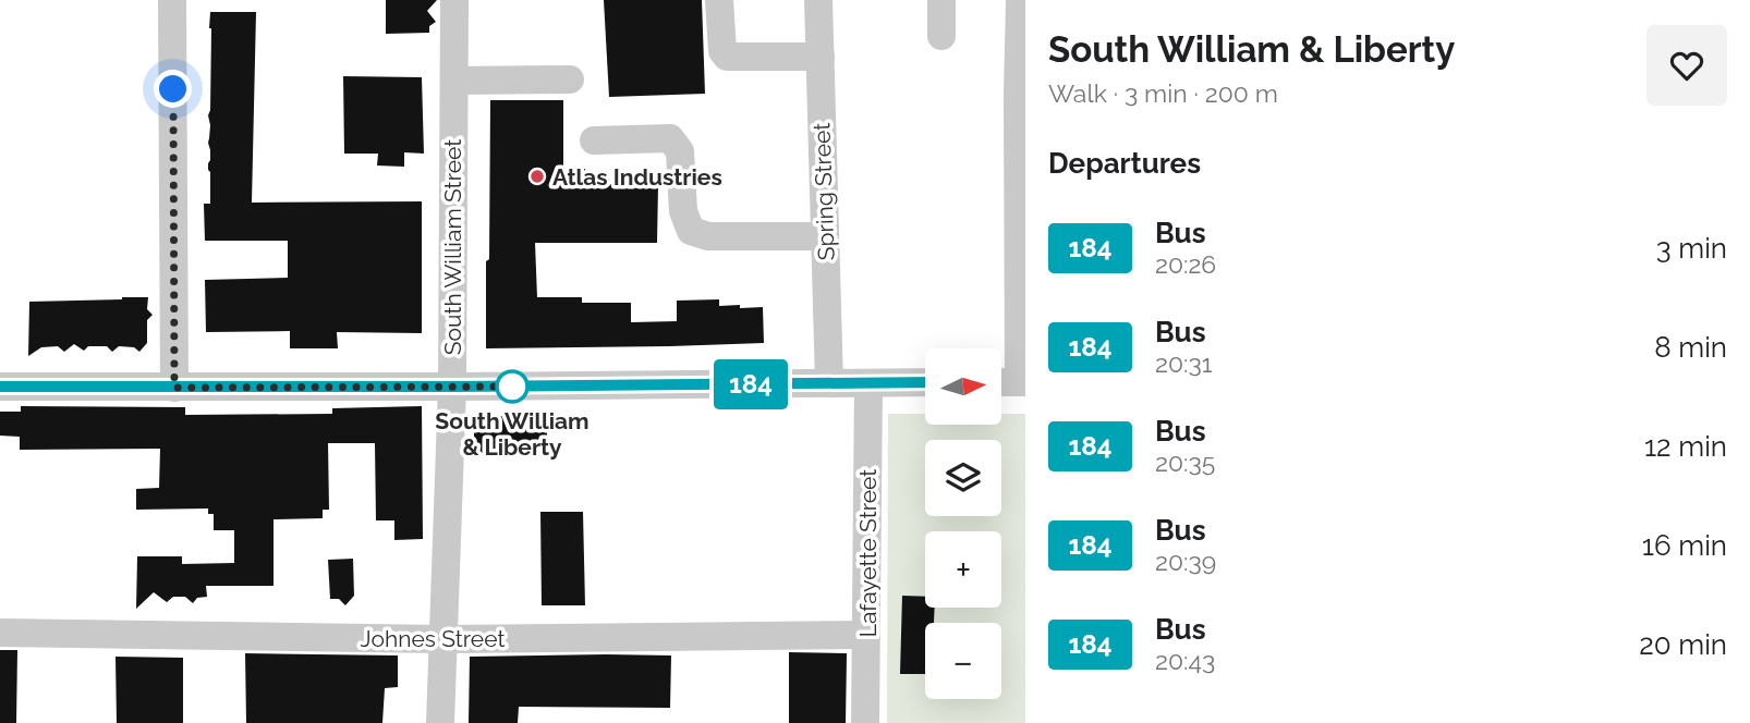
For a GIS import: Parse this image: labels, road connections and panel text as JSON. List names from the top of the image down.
{
  "streets": {
    "street": [
      "Spring Street",
      "South William Street",
      "Lafayette Street",
      "Johnes Street"
    ]
  },
  "crossings": [
    ["South William Street", "Johnes Street"],
    ["Lafayette Street", "Johnes Street"]
  ],
  "places": ["Atlas Industries", "South William & Liberty"],
  "lines": ["bus line 184"],
  "north": "right",
  "page": {
    "on_map": "184",
    "heading": [
      ["South William & Liberty", "Walk · 3 min · 200 m"],
      "Departures"
    ],
    "list": [
      {
        "mark": "184",
        "name": "Bus",
        "note": "20:26",
        "value": "3 min"
      },
      {
        "mark": "184",
        "name": "Bus",
        "note": "20:31",
        "value": "8 min"
      },
      {
        "mark": "184",
        "name": "Bus",
        "note": "20:35",
        "value": "12 min"
      },
      {
        "mark": "184",
        "name": "Bus",
        "note": "20:39",
        "value": "16 min"
      },
      {
        "mark": "184",
        "name": "Bus",
        "note": "20:43",
        "value": "20 min"
      }
    ],
    "map_buttons": ["+", "−"]
  }
}
